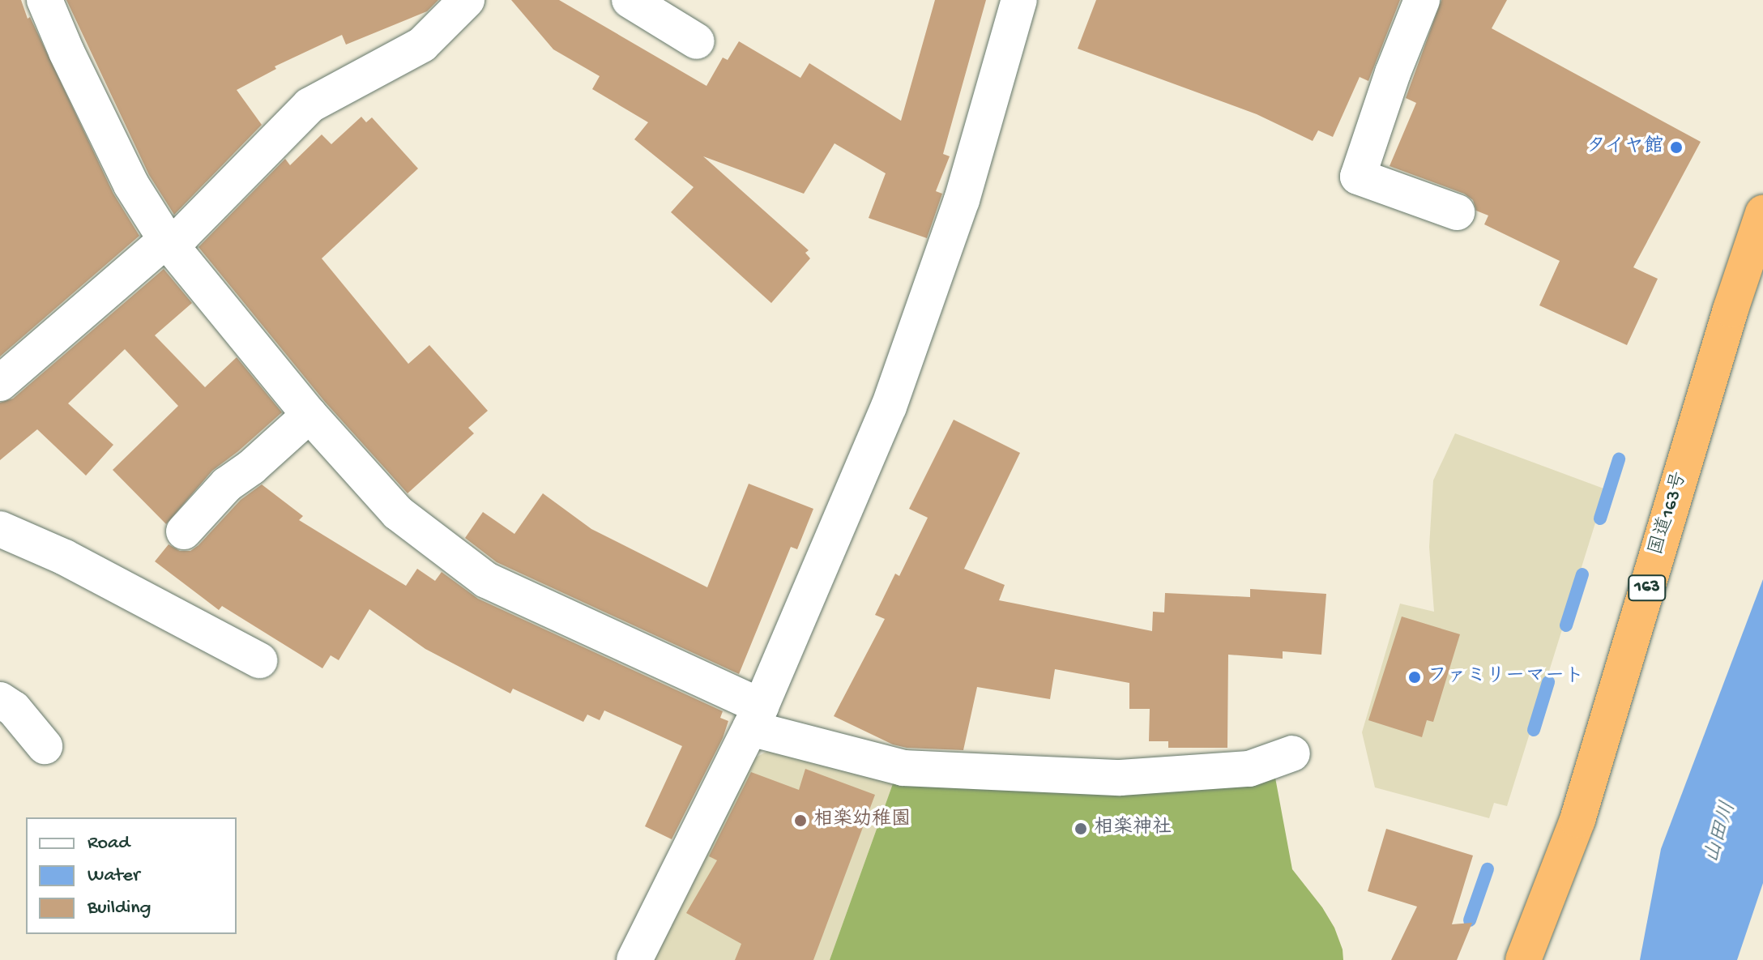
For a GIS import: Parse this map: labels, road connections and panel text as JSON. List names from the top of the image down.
{
  "streets": {
    "highway": ["国道163号", "163"]
  },
  "water": ["山田川"],
  "places": [
    "タイヤ館",
    "ファミリーマート",
    "相楽幼稚園",
    "相楽神社"
  ],
  "legend": ["Road", "Water", "Building"]
}
